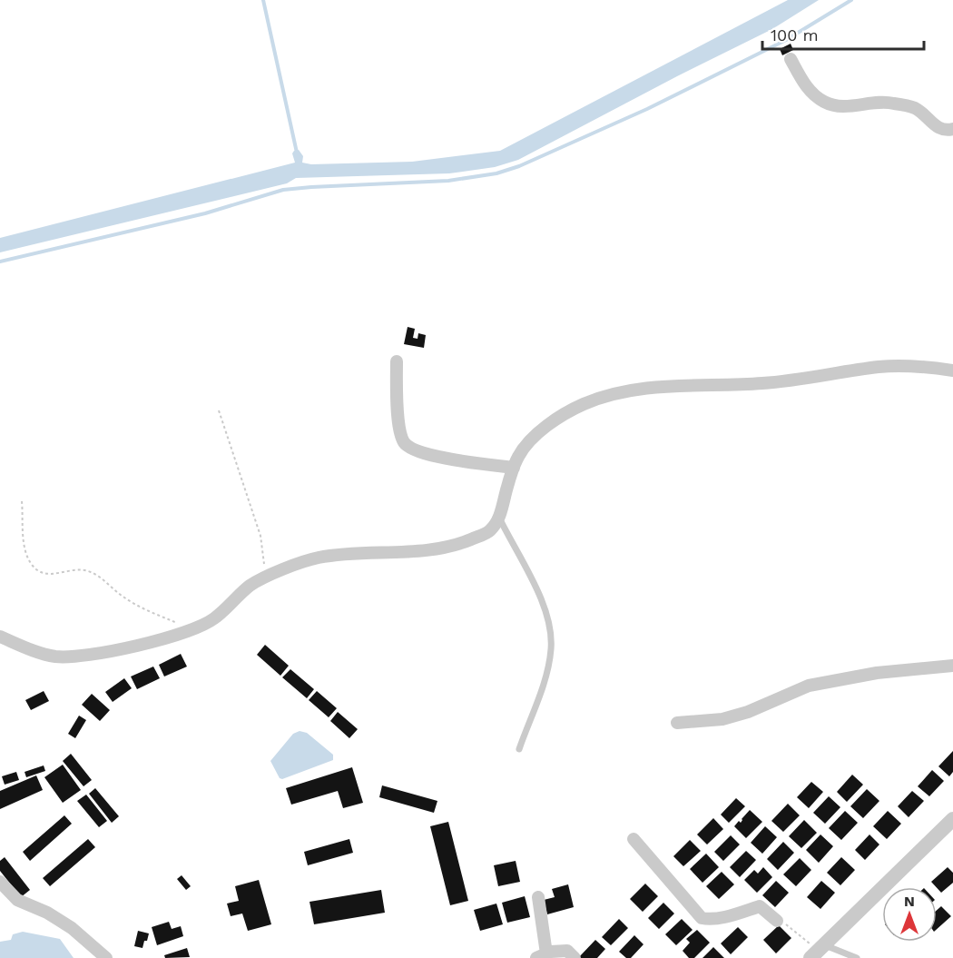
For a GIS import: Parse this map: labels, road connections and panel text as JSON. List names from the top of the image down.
{
  "scale_bar": "100 m",
  "north": "top"
}
